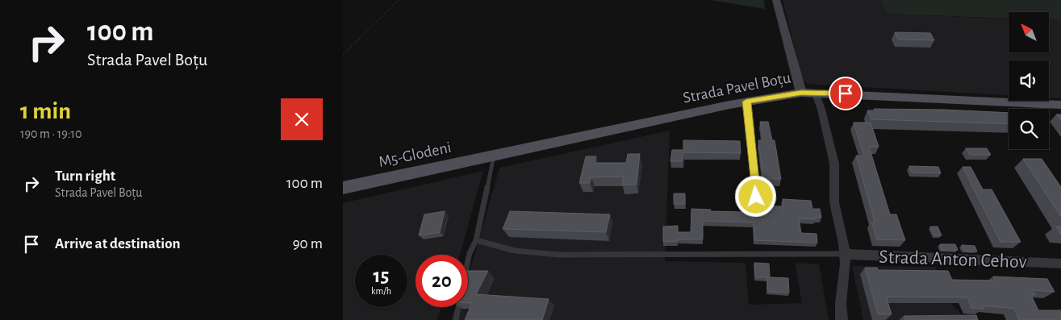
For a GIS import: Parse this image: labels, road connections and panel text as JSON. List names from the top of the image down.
{
  "streets": {
    "main road": ["Strada Pavel Boțu", "M5-Glodeni"],
    "street": ["Strada Anton Cehov"]
  },
  "crossings": [
    ["Strada Pavel Boțu", "M5-Glodeni"]
  ],
  "north": "top left",
  "page": {
    "turn": ["100 m", "Strada Pavel Boțu"],
    "heading": ["1 min", "190 m · 19:10"],
    "list": [
      {
        "name": "Turn right",
        "note": "Strada Pavel Boțu",
        "value": "100 m"
      },
      {
        "name": "Arrive at destination",
        "value": "90 m"
      }
    ],
    "speed": "15 km/h",
    "limit": "20"
  }
}
